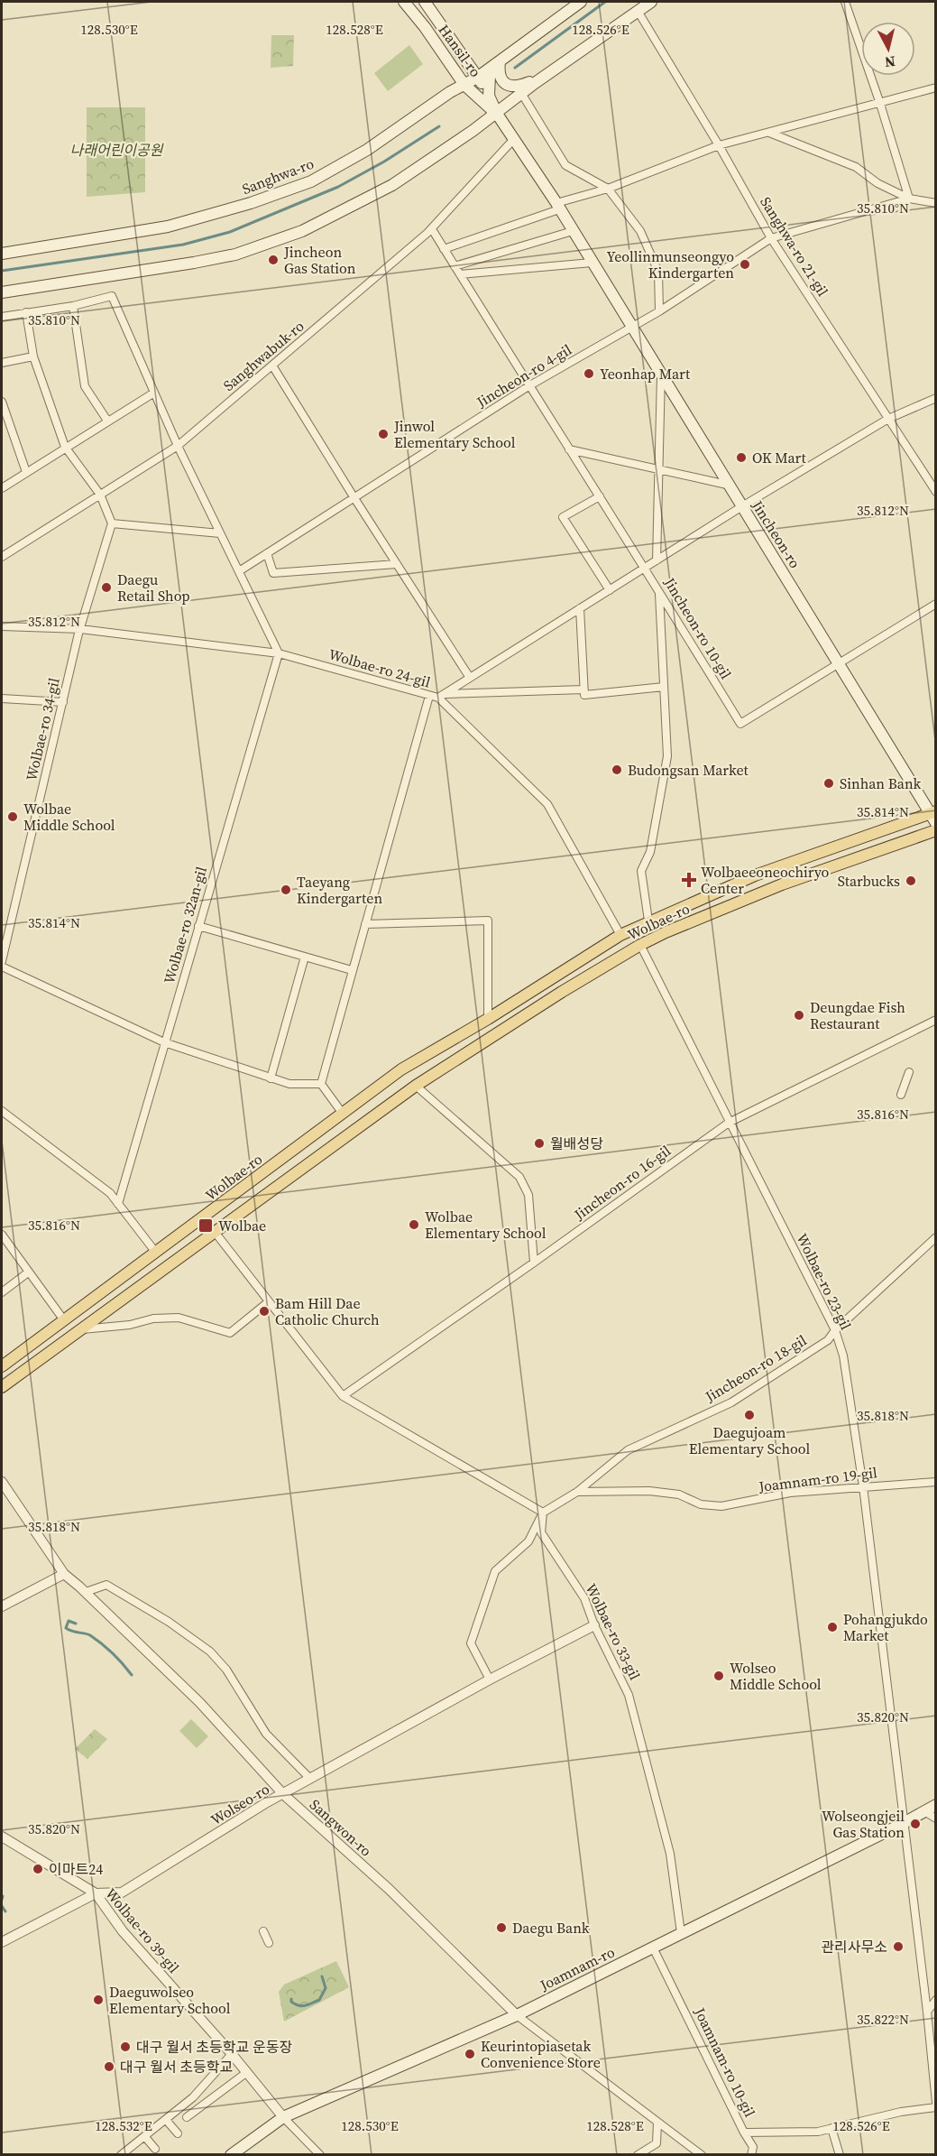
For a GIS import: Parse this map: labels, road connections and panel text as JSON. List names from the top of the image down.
{
  "streets": {
    "main road": [
      "Hansil-ro",
      "Sanghwa-ro",
      "Jincheon-ro",
      "Wolbae-ro",
      "Joamnam-ro"
    ],
    "street": [
      "Sanghwa-ro 21-gil",
      "Sanghwabuk-ro",
      "Jincheon-ro 4-gil",
      "Jincheon-ro 10-gil",
      "Wolbae-ro 24-gil",
      "Wolbae-ro 34-gil",
      "Wolbae-ro 32an-gil",
      "Jincheon-ro 16-gil",
      "Wolbae-ro 23-gil",
      "Jincheon-ro 18-gil",
      "Joamnam-ro 19-gil",
      "Wolbae-ro 33-gil",
      "Wolseo-ro",
      "Sangwon-ro",
      "Wolbae-ro 39-gil",
      "Joamnam-ro 10-gil"
    ]
  },
  "crossings": [
    ["Hansil-ro", "Sanghwa-ro"],
    ["Hansil-ro", "Jincheon-ro"],
    ["Sanghwa-ro 21-gil", "Jincheon-ro 4-gil"],
    ["Sanghwabuk-ro", "Jincheon-ro"],
    ["Sanghwabuk-ro", "Jincheon-ro 10-gil"],
    ["Jincheon-ro 4-gil", "Jincheon-ro"],
    ["Jincheon-ro 4-gil", "Jincheon-ro 10-gil"],
    ["Jincheon-ro", "Jincheon-ro 10-gil"],
    ["Jincheon-ro", "Wolbae-ro"],
    ["Wolbae-ro 24-gil", "Wolbae-ro 34-gil"],
    ["Wolbae-ro 24-gil", "Wolbae-ro"],
    ["Wolbae-ro 24-gil", "Wolbae-ro 32an-gil"],
    ["Wolbae-ro", "Wolbae-ro 23-gil"],
    ["Jincheon-ro 16-gil", "Wolbae-ro 23-gil"],
    ["Wolbae-ro 23-gil", "Jincheon-ro 18-gil"],
    ["Wolbae-ro 23-gil", "Joamnam-ro 19-gil"],
    ["Wolbae-ro 23-gil", "Joamnam-ro"],
    ["Jincheon-ro 18-gil", "Joamnam-ro 19-gil"],
    ["Jincheon-ro 18-gil", "Wolbae-ro 33-gil"],
    ["Wolbae-ro 33-gil", "Wolseo-ro"],
    ["Wolbae-ro 33-gil", "Joamnam-ro"],
    ["Wolseo-ro", "Sangwon-ro"],
    ["Wolseo-ro", "Wolbae-ro 39-gil"],
    ["Sangwon-ro", "Joamnam-ro"],
    ["Wolbae-ro 39-gil", "Joamnam-ro"],
    ["Joamnam-ro", "Joamnam-ro 10-gil"]
  ],
  "parks": ["나래어린이공원"],
  "places": {
    "other": [
      "Jincheon Gas Station",
      "Yeollinmunseongyo Kindergarten",
      "Yeonhap Mart",
      "Jinwol Elementary School",
      "OK Mart",
      "Daegu Retail Shop",
      "Budongsan Market",
      "Sinhan Bank",
      "Wolbae Middle School",
      "Starbucks",
      "Taeyang Kindergarten",
      "Deungdae Fish Restaurant",
      "월배성당",
      "Wolbae Elementary School",
      "Bam Hill Dae Catholic Church",
      "Daegujoam Elementary School",
      "Pohangjukdo Market",
      "Wolseo Middle School",
      "Wolseongjeil Gas Station",
      "이마트24",
      "Daegu Bank",
      "관리사무소",
      "Daeguwolseo Elementary School",
      "대구 월서 초등학교 운동장",
      "Keurintopiasetak Convenience Store",
      "대구 월서 초등학교"
    ],
    "health": ["Wolbaeeoneochiryo Center"],
    "transit": ["Wolbae"]
  },
  "north": "bottom",
  "coordinates": [
    "128.530°E",
    "128.528°E",
    "128.526°E",
    "35.810°N",
    "35.812°N",
    "35.814°N",
    "35.816°N",
    "35.818°N",
    "35.820°N",
    "35.822°N",
    "128.532°E"
  ]
}
